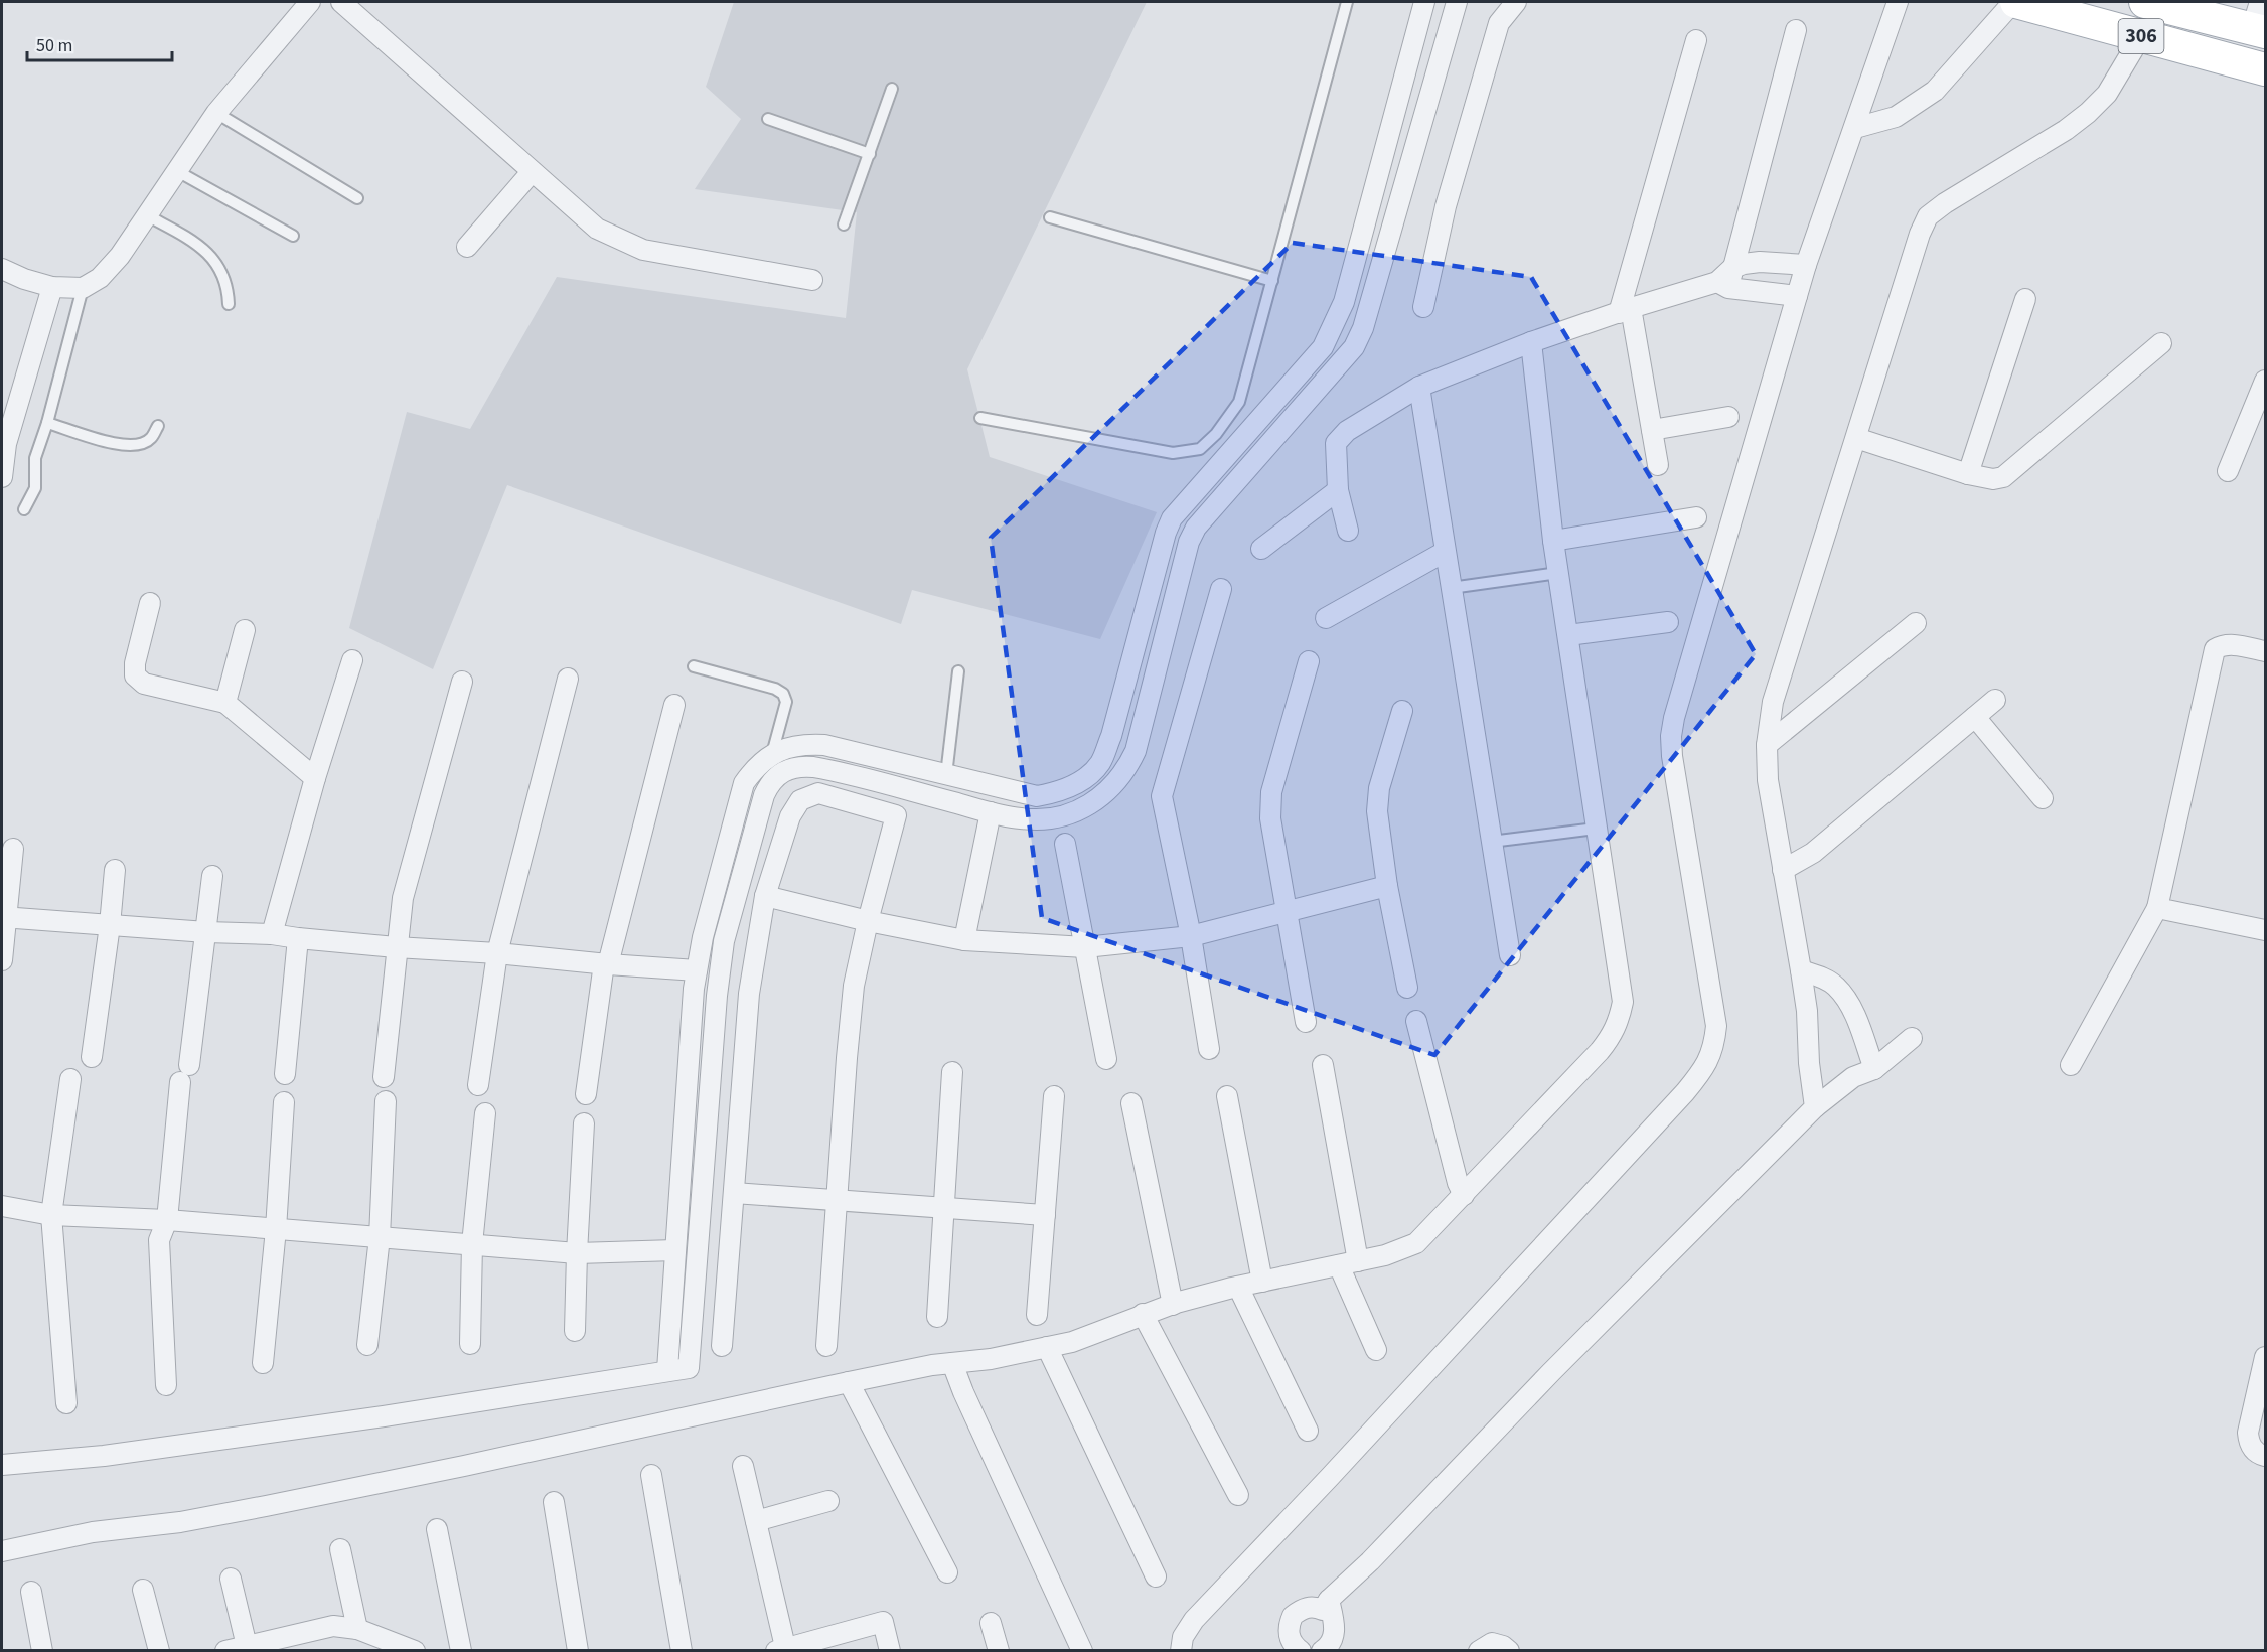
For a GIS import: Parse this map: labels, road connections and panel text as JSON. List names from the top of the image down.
{
  "streets": {
    "main road": ["306"]
  },
  "scale_bar": "50 m"
}
